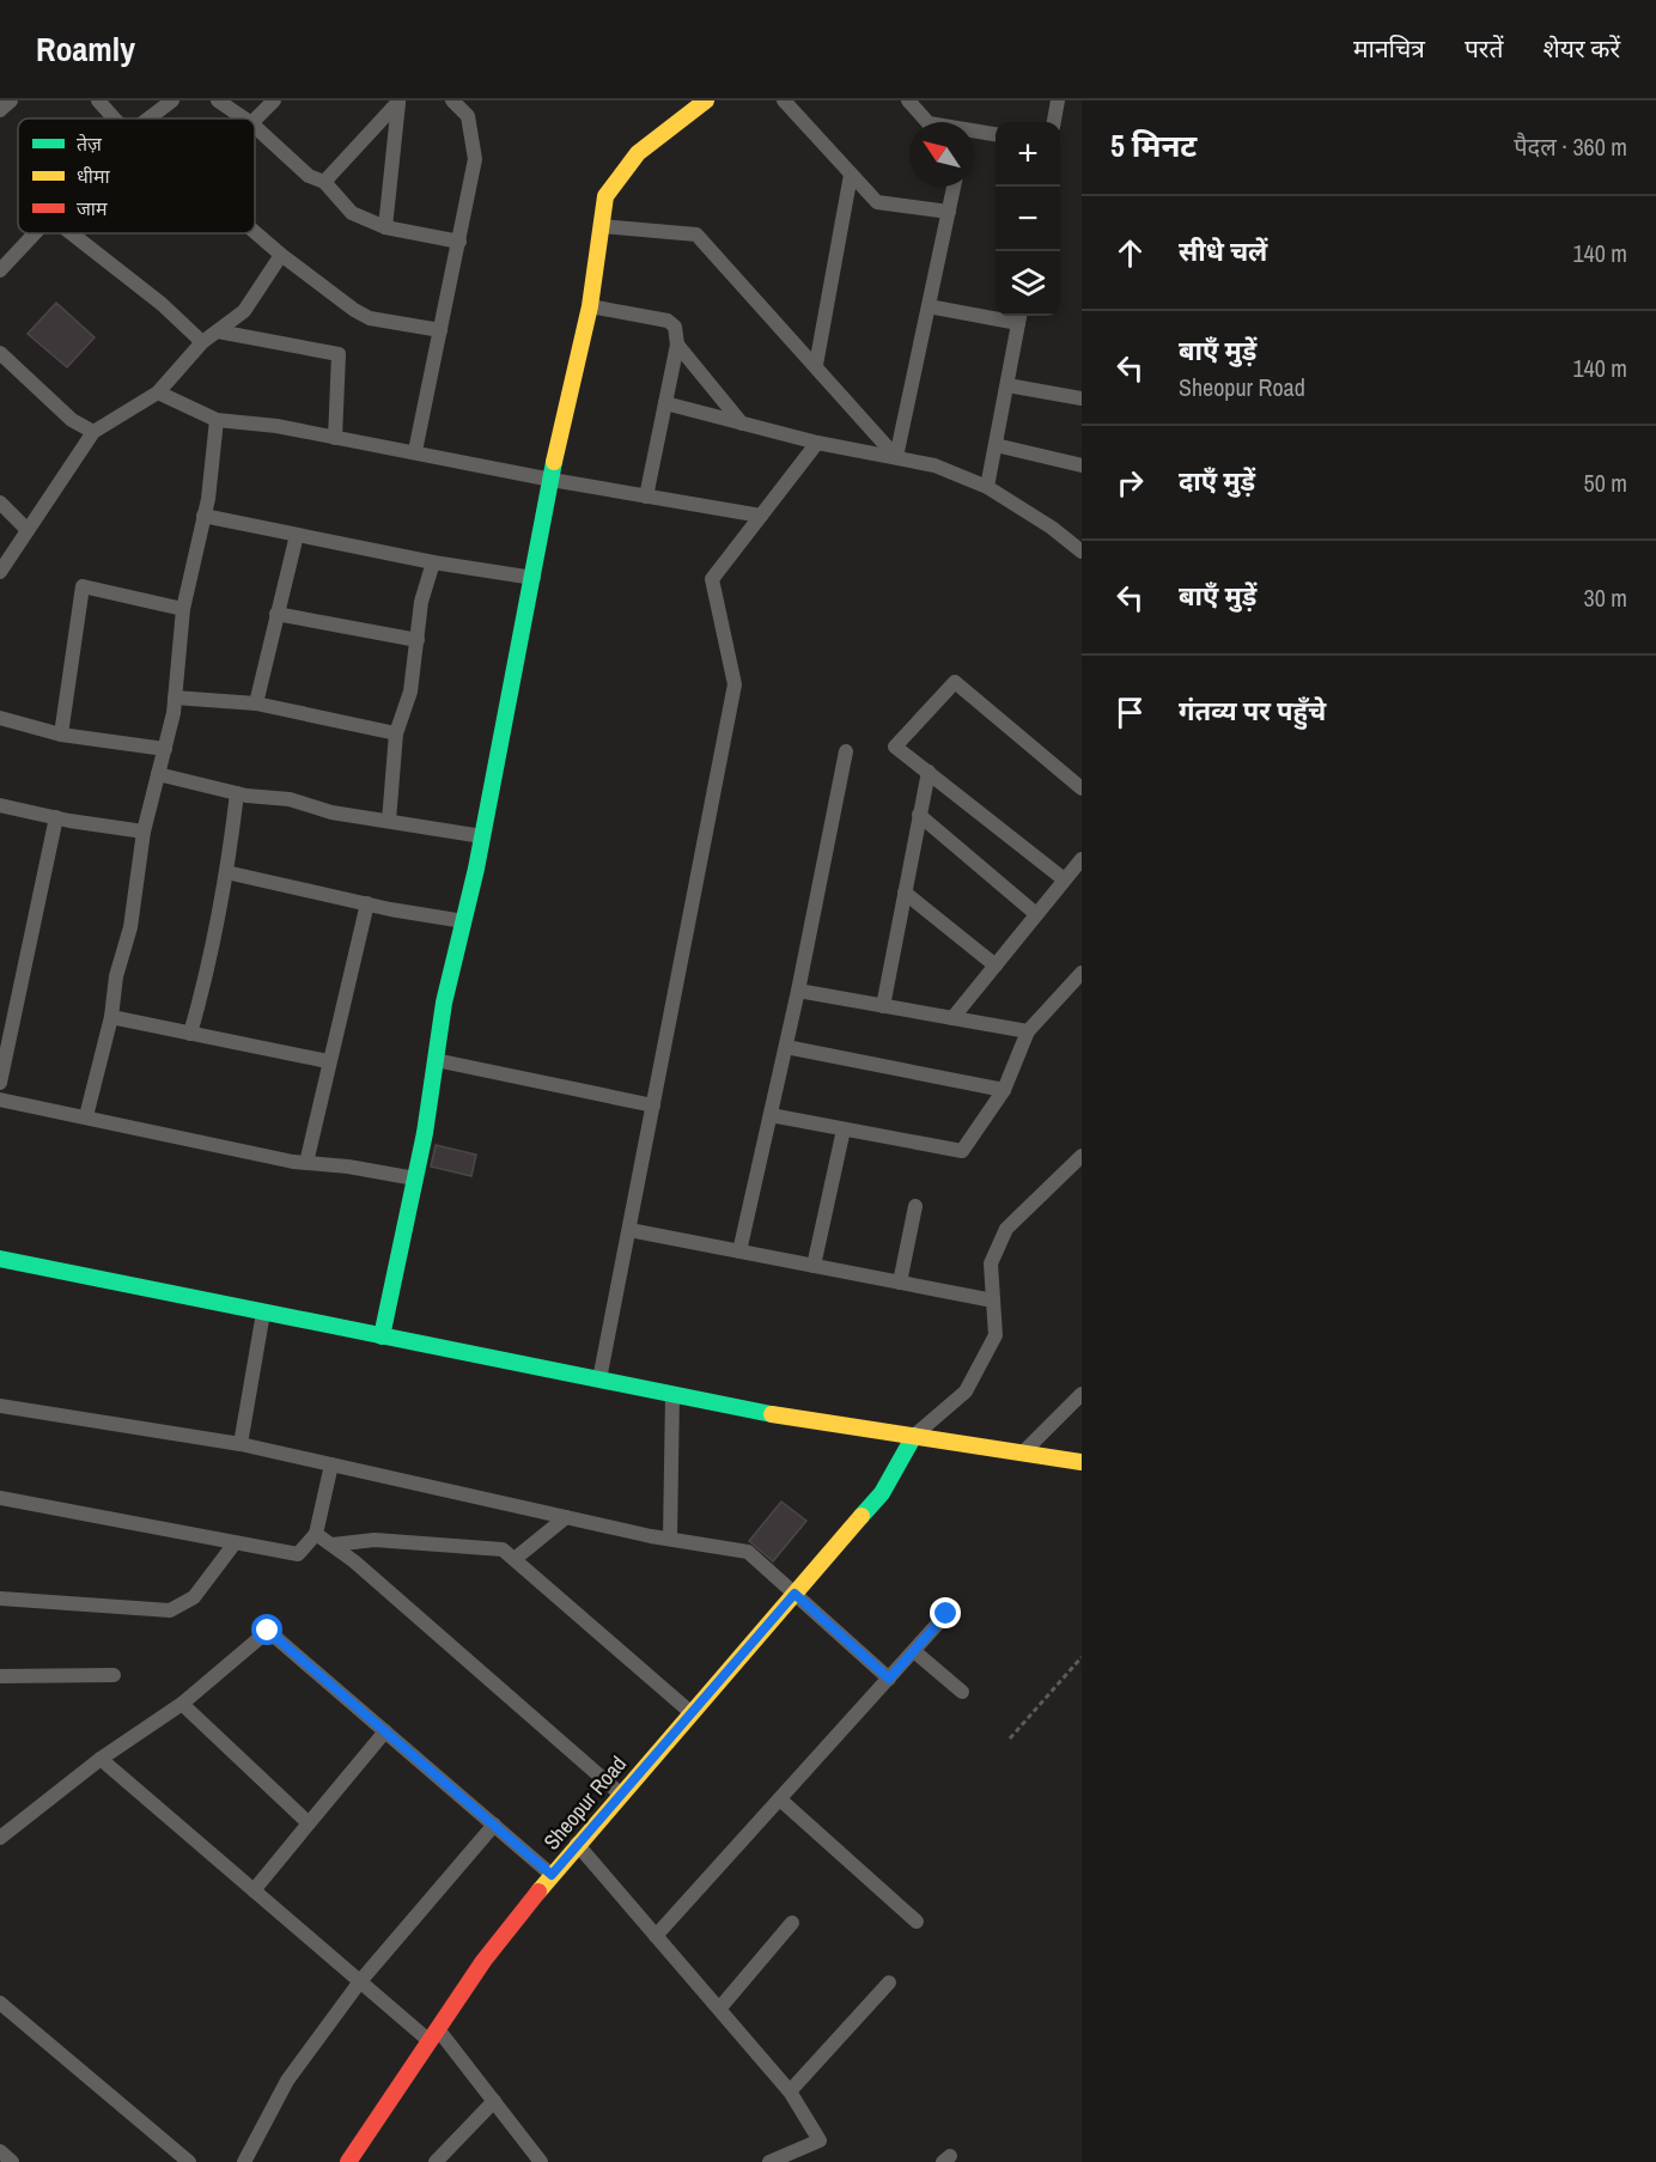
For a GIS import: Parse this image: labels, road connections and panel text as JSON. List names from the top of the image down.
{
  "streets": {
    "street": ["Sheopur Road"]
  },
  "legend": ["तेज़", "धीमा", "जाम"],
  "north": "top left",
  "page": {
    "header": "Roamly",
    "nav": ["मानचित्र", "परतें", "शेयर करें"],
    "heading": ["5 मिनट", "पैदल · 360 m"],
    "map_buttons": ["+", "−"],
    "list": [
      ["सीधे चलें", "140 m"],
      ["बाएँ मुड़ें", "Sheopur Road", "140 m"],
      ["दाएँ मुड़ें", "50 m"],
      ["बाएँ मुड़ें", "30 m"],
      "गंतव्य पर पहुँचे"
    ]
  }
}
